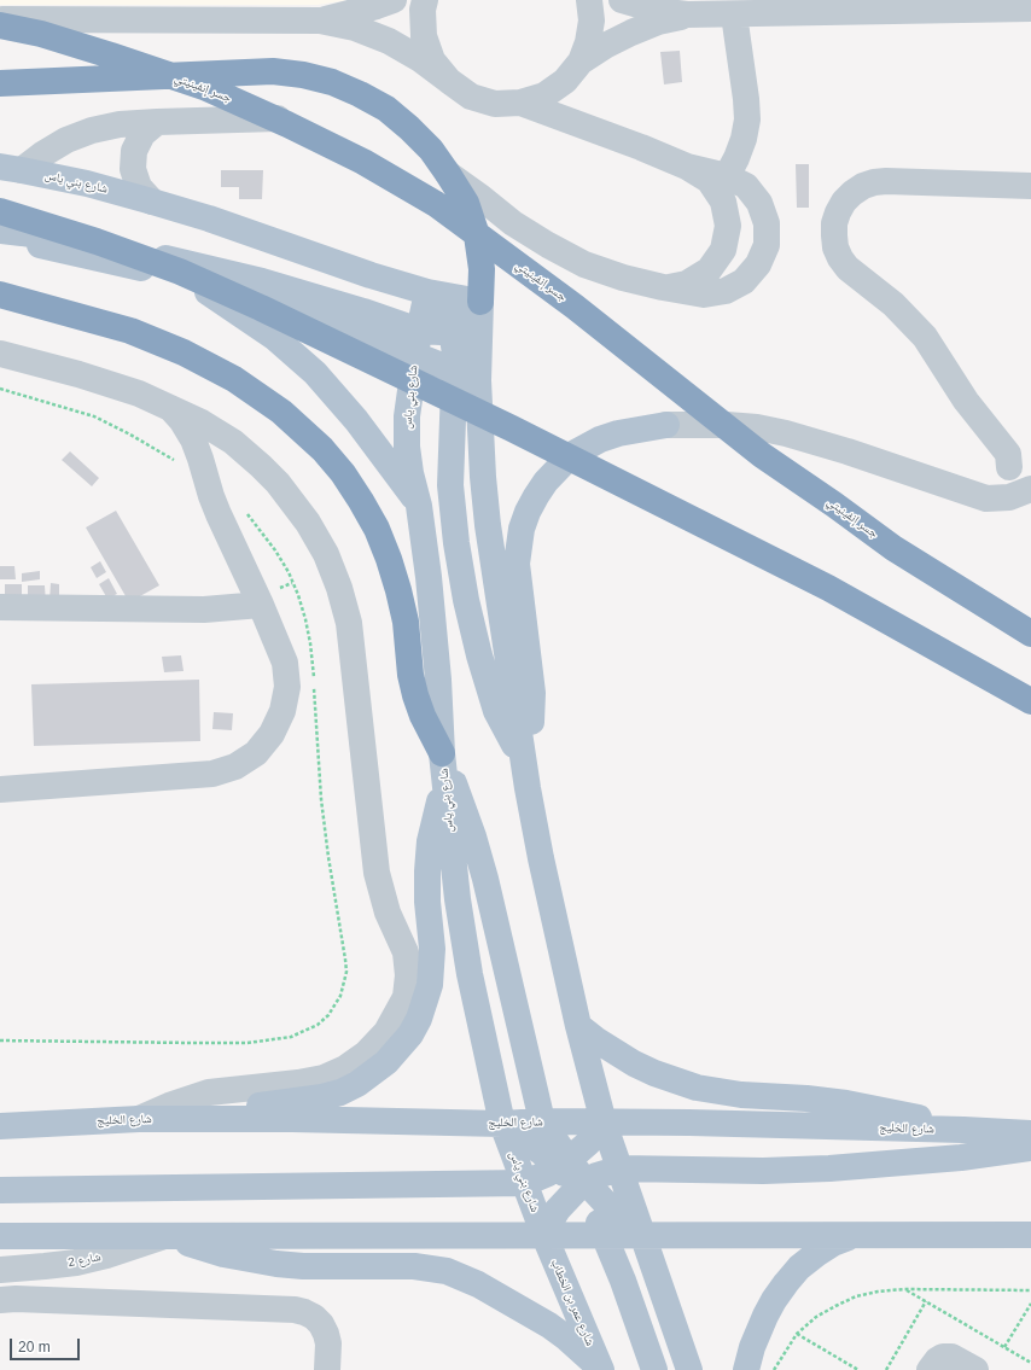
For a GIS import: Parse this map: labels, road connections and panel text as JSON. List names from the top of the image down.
{
  "streets": {
    "highway": ["جسر إنفينيتي"],
    "main road": ["شارع بني ياس", "شارع الخليج", "شارع عمر بن الخطاب"],
    "street": ["شارع 2"]
  },
  "crossings": [
    ["شارع بني ياس", "شارع الخليج"],
    ["شارع بني ياس", "شارع عمر بن الخطاب"]
  ],
  "scale_bar": "20 m"
}
